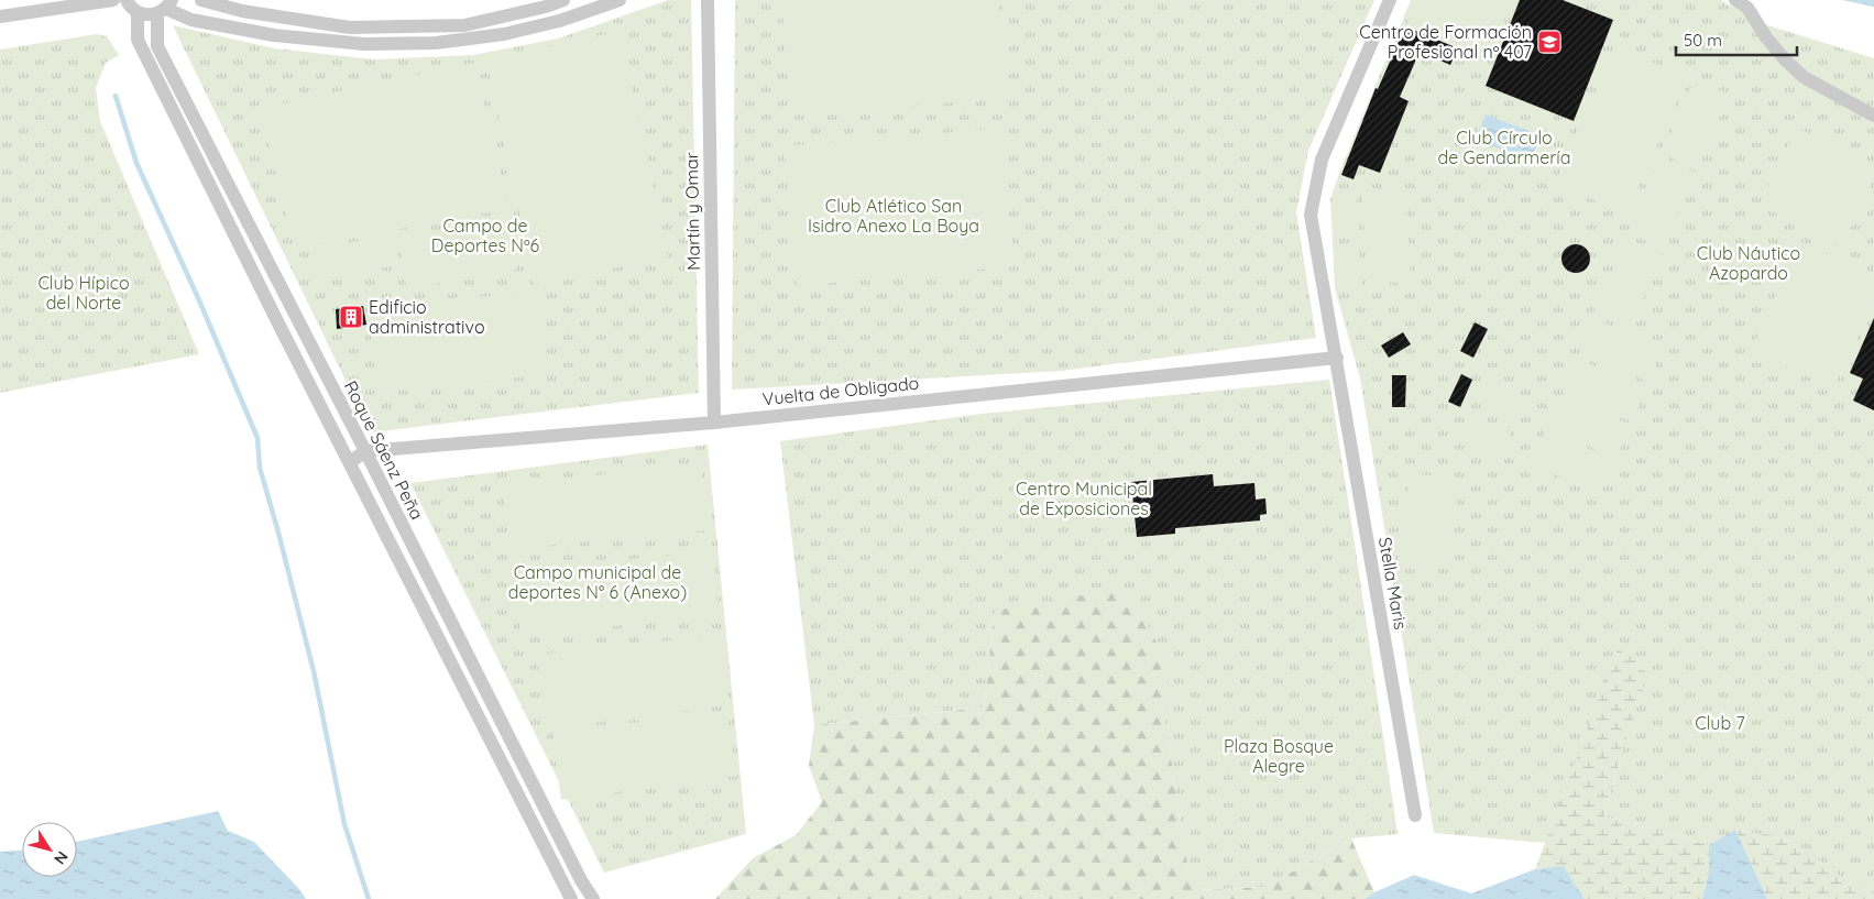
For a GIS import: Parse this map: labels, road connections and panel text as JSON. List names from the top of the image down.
{
  "streets": {
    "street": [
      "Martín y Omar",
      "Vuelta de Obligado",
      "Roque Sáenz Peña",
      "Stella Maris"
    ]
  },
  "crossings": [
    ["Martín y Omar", "Vuelta de Obligado"],
    ["Vuelta de Obligado", "Roque Sáenz Peña"],
    ["Vuelta de Obligado", "Stella Maris"]
  ],
  "parks": [
    "Club Círculo de Gendarmería",
    "Club Atlético San Isidro Anexo La Boya",
    "Campo de Deportes Nº6",
    "Club Náutico Azopardo",
    "Club Hípico del Norte",
    "Centro Municipal de Exposiciones",
    "Campo municipal de deportes N° 6 (Anexo)",
    "Club 7",
    "Plaza Bosque Alegre"
  ],
  "places": {
    "school or university": ["Centro de Formación Profesional nº 407"],
    "building": ["Edificio administrativo"]
  },
  "scale_bar": "50 m",
  "north": "bottom right"
}
